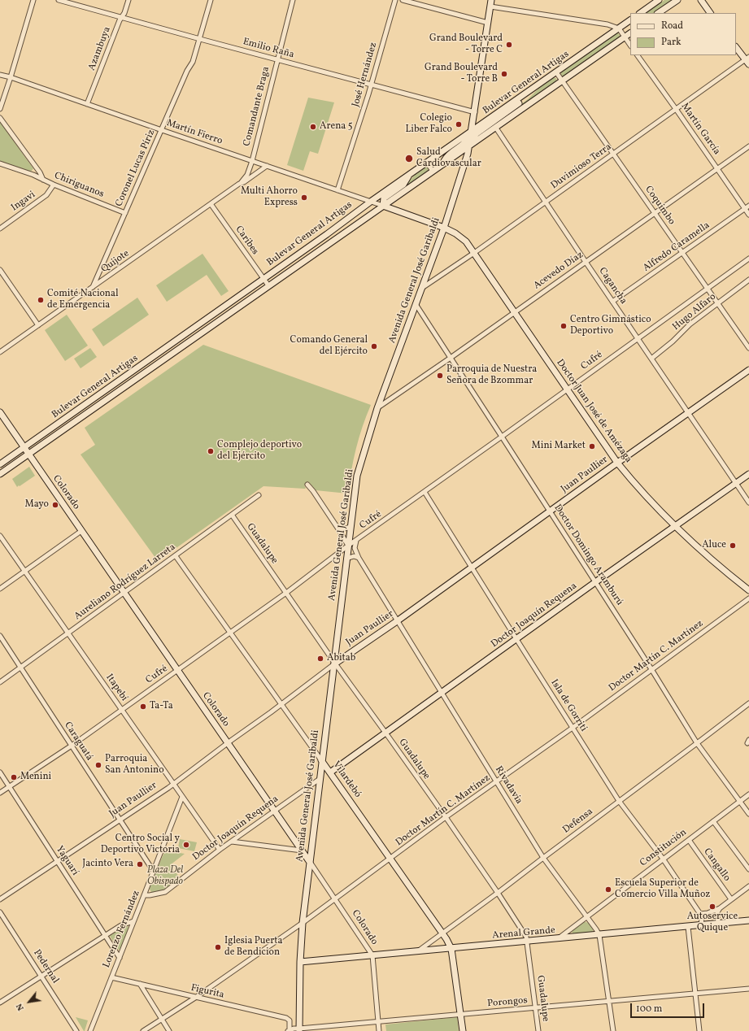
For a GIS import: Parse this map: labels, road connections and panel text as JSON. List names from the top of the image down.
{
  "streets": {
    "street": [
      "Azambuya",
      "Emilio Raña",
      "José Hernández",
      "Bulevar General Artigas",
      "Comandante Braga",
      "Martín García",
      "Martín Fierro",
      "Duvimioso Terra",
      "Coronel Lucas Píriz",
      "Chiriguanos",
      "Ingavi",
      "Coquimbo",
      "Caribes",
      "Alfredo Caramella",
      "Quijote",
      "Acevedo Díaz",
      "Avenida General José Garibaldi",
      "Cagancha",
      "Hugo Alfaro",
      "Cufré",
      "Doctor Juan José de Amézaga",
      "Juan Paullier",
      "Colorado",
      "Guadalupe",
      "Doctor Domingo Aramburú",
      "Aureliano Rodríguez Larreta",
      "Doctor Joaquín Requena",
      "Doctor Martín C. Martínez",
      "Itapebí",
      "Isla de Gorriti",
      "Caraguatá",
      "Vilardebó",
      "Rivadavia",
      "Defensa",
      "Constitución",
      "Yaguarí",
      "Cangallo",
      "Lorenzo Fernández",
      "Arenal Grande",
      "Pedernal",
      "Figurita",
      "Porongos"
    ]
  },
  "crossings": [
    ["Azambuya", "Emilio Raña"],
    ["Azambuya", "Martín Fierro"],
    ["Emilio Raña", "José Hernández"],
    ["Emilio Raña", "Comandante Braga"],
    ["Emilio Raña", "Coronel Lucas Píriz"],
    ["Emilio Raña", "Avenida General José Garibaldi"],
    ["José Hernández", "Martín Fierro"],
    ["Bulevar General Artigas", "Martín Fierro"],
    ["Bulevar General Artigas", "Coquimbo"],
    ["Bulevar General Artigas", "Caribes"],
    ["Bulevar General Artigas", "Avenida General José Garibaldi"],
    ["Bulevar General Artigas", "Cagancha"],
    ["Bulevar General Artigas", "Doctor Juan José de Amézaga"],
    ["Bulevar General Artigas", "Colorado"],
    ["Comandante Braga", "Martín Fierro"],
    ["Comandante Braga", "Quijote"],
    ["Martín García", "Duvimioso Terra"],
    ["Martín García", "Alfredo Caramella"],
    ["Martín García", "Acevedo Díaz"],
    ["Martín Fierro", "Coronel Lucas Píriz"],
    ["Martín Fierro", "Quijote"],
    ["Martín Fierro", "Doctor Juan José de Amézaga"],
    ["Duvimioso Terra", "Coquimbo"],
    ["Duvimioso Terra", "Avenida General José Garibaldi"],
    ["Duvimioso Terra", "Cagancha"],
    ["Duvimioso Terra", "Doctor Juan José de Amézaga"],
    ["Coronel Lucas Píriz", "Chiriguanos"],
    ["Coronel Lucas Píriz", "Quijote"],
    ["Chiriguanos", "Ingavi"],
    ["Coquimbo", "Alfredo Caramella"],
    ["Coquimbo", "Acevedo Díaz"],
    ["Coquimbo", "Hugo Alfaro"],
    ["Coquimbo", "Cufré"],
    ["Caribes", "Quijote"],
    ["Alfredo Caramella", "Cagancha"],
    ["Acevedo Díaz", "Avenida General José Garibaldi"],
    ["Acevedo Díaz", "Cagancha"],
    ["Acevedo Díaz", "Doctor Juan José de Amézaga"],
    ["Acevedo Díaz", "Doctor Domingo Aramburú"],
    ["Avenida General José Garibaldi", "Cufré"],
    ["Avenida General José Garibaldi", "Doctor Juan José de Amézaga"],
    ["Avenida General José Garibaldi", "Juan Paullier"],
    ["Avenida General José Garibaldi", "Colorado"],
    ["Avenida General José Garibaldi", "Guadalupe"],
    ["Avenida General José Garibaldi", "Doctor Domingo Aramburú"],
    ["Avenida General José Garibaldi", "Doctor Joaquín Requena"],
    ["Avenida General José Garibaldi", "Doctor Martín C. Martínez"],
    ["Avenida General José Garibaldi", "Vilardebó"],
    ["Avenida General José Garibaldi", "Arenal Grande"],
    ["Avenida General José Garibaldi", "Porongos"],
    ["Cagancha", "Hugo Alfaro"],
    ["Cagancha", "Cufré"],
    ["Cagancha", "Juan Paullier"],
    ["Cagancha", "Doctor Joaquín Requena"],
    ["Cufré", "Doctor Juan José de Amézaga"],
    ["Cufré", "Colorado"],
    ["Cufré", "Guadalupe"],
    ["Cufré", "Doctor Domingo Aramburú"],
    ["Cufré", "Itapebí"],
    ["Cufré", "Isla de Gorriti"],
    ["Cufré", "Caraguatá"],
    ["Cufré", "Vilardebó"],
    ["Cufré", "Rivadavia"],
    ["Cufré", "Yaguarí"],
    ["Doctor Juan José de Amézaga", "Juan Paullier"],
    ["Doctor Juan José de Amézaga", "Doctor Joaquín Requena"],
    ["Juan Paullier", "Colorado"],
    ["Juan Paullier", "Guadalupe"],
    ["Juan Paullier", "Doctor Domingo Aramburú"],
    ["Juan Paullier", "Itapebí"],
    ["Juan Paullier", "Isla de Gorriti"],
    ["Juan Paullier", "Caraguatá"],
    ["Juan Paullier", "Vilardebó"],
    ["Juan Paullier", "Rivadavia"],
    ["Juan Paullier", "Yaguarí"],
    ["Colorado", "Aureliano Rodríguez Larreta"],
    ["Colorado", "Doctor Joaquín Requena"],
    ["Colorado", "Doctor Martín C. Martínez"],
    ["Colorado", "Arenal Grande"],
    ["Colorado", "Porongos"],
    ["Guadalupe", "Aureliano Rodríguez Larreta"],
    ["Guadalupe", "Doctor Joaquín Requena"],
    ["Guadalupe", "Doctor Martín C. Martínez"],
    ["Guadalupe", "Defensa"],
    ["Guadalupe", "Arenal Grande"],
    ["Guadalupe", "Porongos"],
    ["Doctor Domingo Aramburú", "Doctor Joaquín Requena"],
    ["Doctor Domingo Aramburú", "Doctor Martín C. Martínez"],
    ["Doctor Domingo Aramburú", "Defensa"],
    ["Doctor Domingo Aramburú", "Constitución"],
    ["Aureliano Rodríguez Larreta", "Itapebí"],
    ["Aureliano Rodríguez Larreta", "Caraguatá"],
    ["Aureliano Rodríguez Larreta", "Vilardebó"],
    ["Doctor Joaquín Requena", "Itapebí"],
    ["Doctor Joaquín Requena", "Isla de Gorriti"],
    ["Doctor Joaquín Requena", "Vilardebó"],
    ["Doctor Joaquín Requena", "Rivadavia"],
    ["Doctor Joaquín Requena", "Lorenzo Fernández"],
    ["Doctor Martín C. Martínez", "Isla de Gorriti"],
    ["Doctor Martín C. Martínez", "Vilardebó"],
    ["Doctor Martín C. Martínez", "Rivadavia"],
    ["Doctor Martín C. Martínez", "Figurita"],
    ["Itapebí", "Lorenzo Fernández"],
    ["Isla de Gorriti", "Defensa"],
    ["Isla de Gorriti", "Constitución"],
    ["Isla de Gorriti", "Arenal Grande"],
    ["Caraguatá", "Lorenzo Fernández"],
    ["Vilardebó", "Defensa"],
    ["Vilardebó", "Arenal Grande"],
    ["Vilardebó", "Porongos"],
    ["Rivadavia", "Defensa"],
    ["Rivadavia", "Constitución"],
    ["Rivadavia", "Arenal Grande"],
    ["Rivadavia", "Porongos"],
    ["Defensa", "Arenal Grande"],
    ["Constitución", "Cangallo"],
    ["Constitución", "Arenal Grande"],
    ["Yaguarí", "Lorenzo Fernández"],
    ["Lorenzo Fernández", "Figurita"],
    ["Figurita", "Porongos"]
  ],
  "parks": ["Plaza Del Obispado"],
  "places": [
    "Grand Boulevard - Torre C",
    "Grand Boulevard - Torre B",
    "Colegio Liber Falco",
    "Arena 5",
    "Salud Cardiovascular",
    "Multi Ahorro Express",
    "Comité Nacional de Emergencia",
    "Centro Gimnástico Deportivo",
    "Comando General del Ejército",
    "Parroquia de Nuestra Señora de Bzommar",
    "Mini Market",
    "Complejo deportivo del Ejército",
    "Mayo",
    "Aluce",
    "Abitab",
    "Ta-Ta",
    "Parroquia San Antonino",
    "Menini",
    "Centro Social y Deportivo Victoria",
    "Jacinto Vera",
    "Escuela Superior de Comercio Villa Muñoz",
    "Autoservice Quique",
    "Iglesia Puerta de Bendicion"
  ],
  "legend": ["Road", "Park"],
  "scale_bar": "100 m",
  "north": "bottom left"
}
